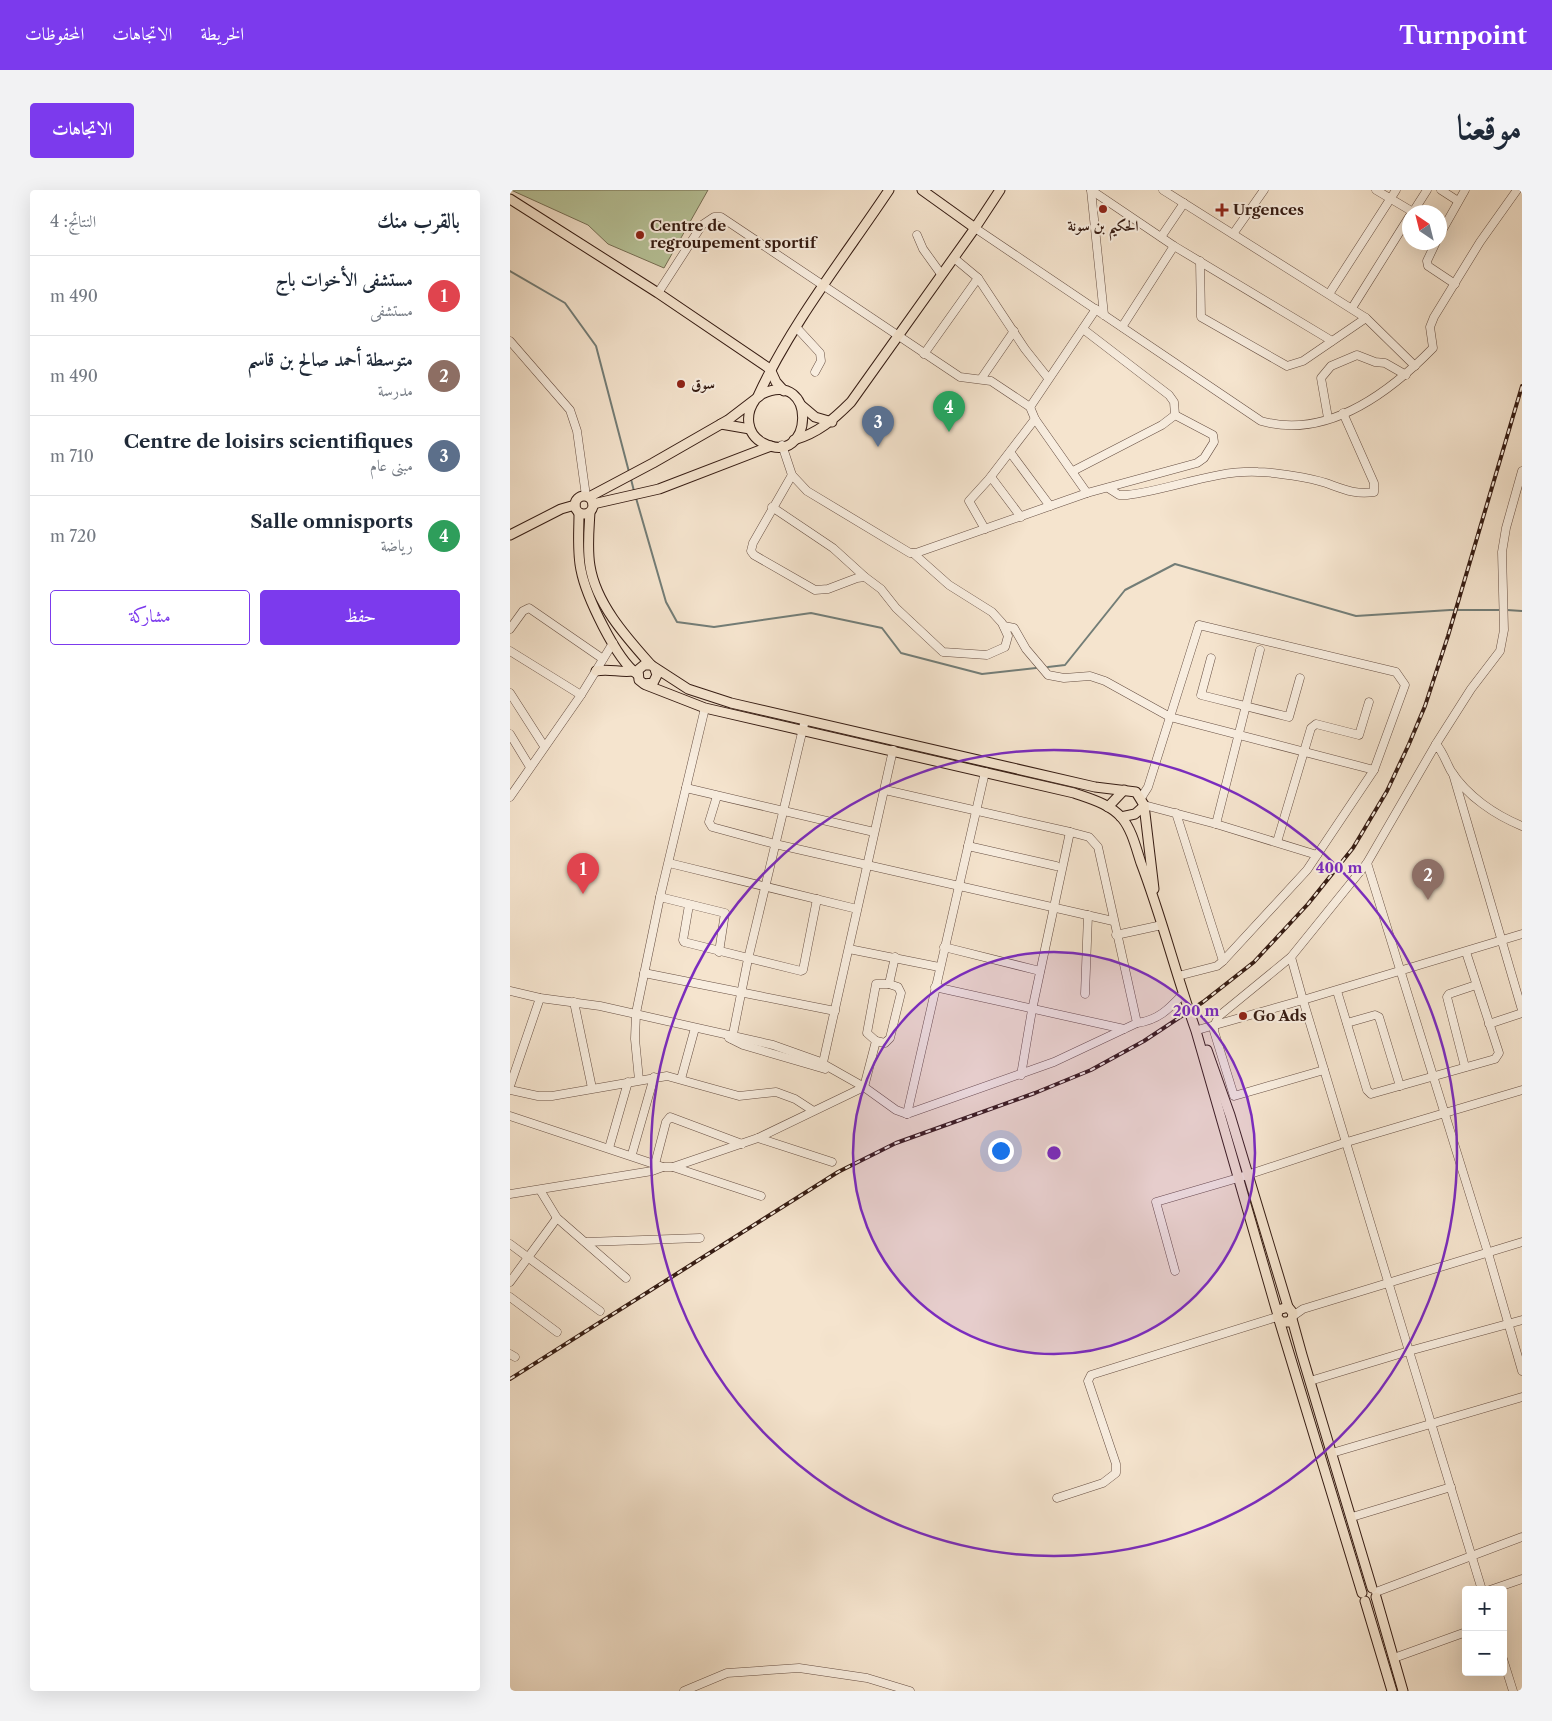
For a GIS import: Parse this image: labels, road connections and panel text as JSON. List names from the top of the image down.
{
  "places": {
    "other": [
      "الحكيم بن سونة",
      "Centre de regroupement sportif",
      "سوق",
      "Go Ads"
    ],
    "health": ["Urgences"]
  },
  "north": "top left",
  "page": {
    "header": "Turnpoint",
    "nav": ["الخريطة", "الاتجاهات", "المحفوظات"],
    "title": "موقعنا",
    "buttons": [
      "الاتجاهات",
      ["حفظ", "مشاركة"]
    ],
    "heading": ["بالقرب منك", "النتائج: 4"],
    "list": [
      {
        "mark": "1",
        "name": "مستشفى الأخوات باج",
        "note": "مستشفى",
        "value": "490 m"
      },
      {
        "mark": "2",
        "name": "متوسطة أحمد صالح بن قاسم",
        "note": "مدرسة",
        "value": "490 m"
      },
      {
        "mark": "3",
        "name": "Centre de loisirs scientifiques",
        "note": "مبنى عام",
        "value": "710 m"
      },
      {
        "mark": "4",
        "name": "Salle omnisports",
        "note": "رياضة",
        "value": "720 m"
      }
    ],
    "pins": [
      "4",
      "3",
      "1",
      "2"
    ],
    "map_buttons": ["+", "−"]
  },
  "rings": ["400 m", "200 m"]
}
